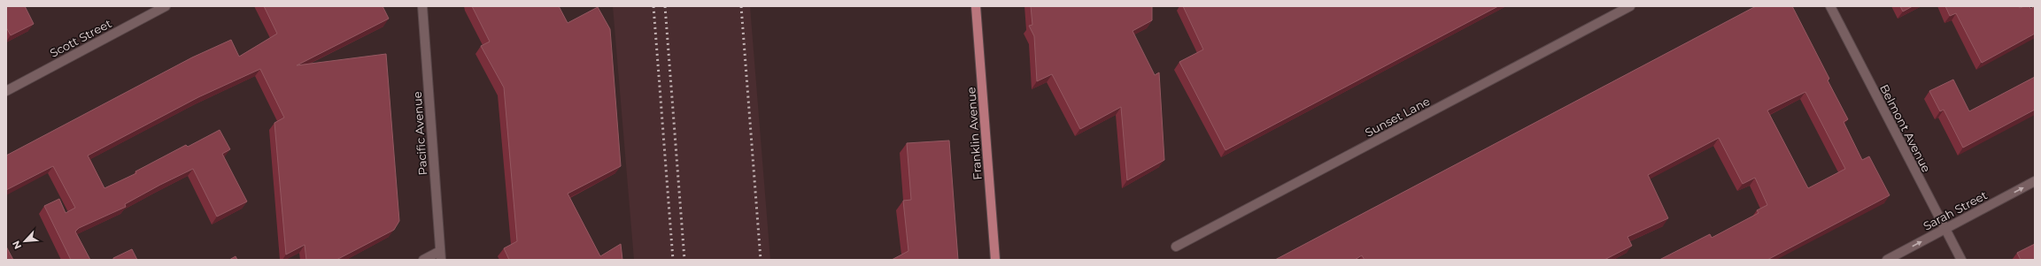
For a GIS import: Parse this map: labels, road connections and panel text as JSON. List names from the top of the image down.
{
  "streets": {
    "main road": ["Franklin Avenue"],
    "street": [
      "Scott Street",
      "Sunset Lane",
      "Belmont Avenue",
      "Pacific Avenue",
      "Sarah Street"
    ]
  },
  "crossings": [
    ["Belmont Avenue", "Sarah Street"]
  ],
  "one_way": ["Sarah Street"],
  "north": "bottom left"
}
